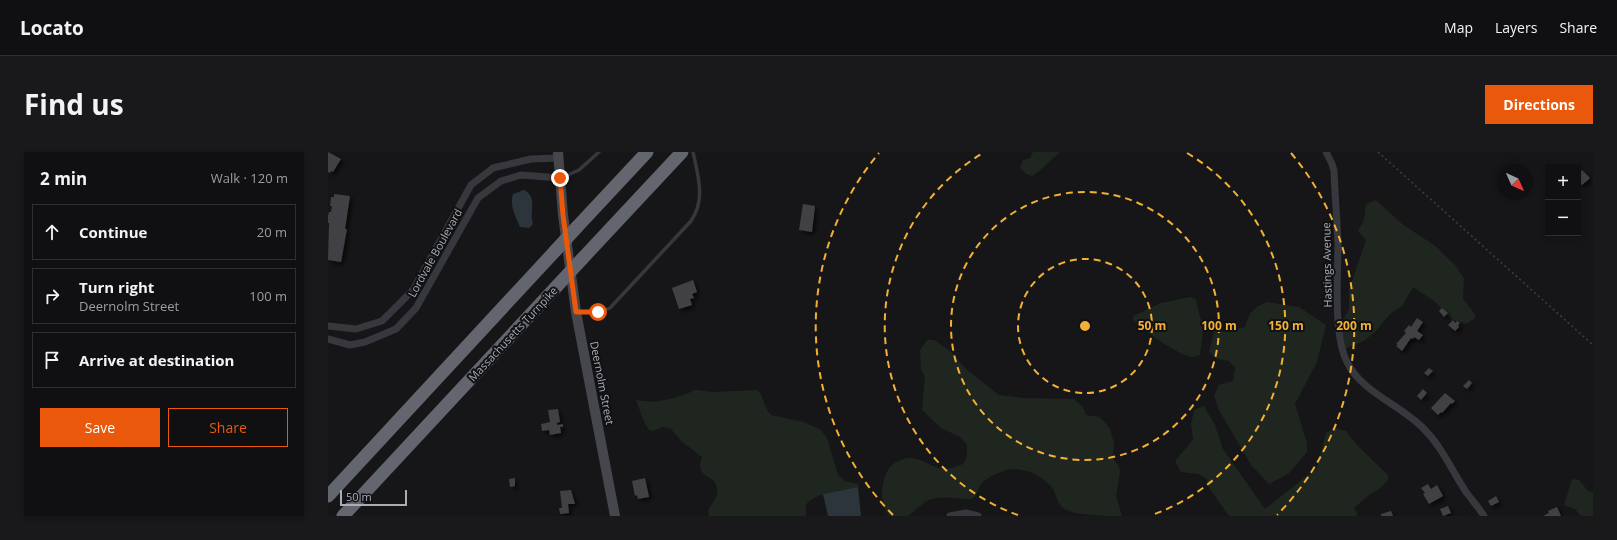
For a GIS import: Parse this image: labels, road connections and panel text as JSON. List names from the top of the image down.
{
  "streets": {
    "highway": ["Massachusetts Turnpike"],
    "street": ["Lordvale Boulevard", "Hastings Avenue", "Deernolm Street"]
  },
  "crossings": [
    ["Lordvale Boulevard", "Deernolm Street"]
  ],
  "scale_bar": "50 m",
  "north": "bottom right",
  "page": {
    "header": "Locato",
    "nav": ["Map", "Layers", "Share"],
    "title": "Find us",
    "buttons": [
      "Directions",
      ["Save", "Share"]
    ],
    "heading": ["2 min", "Walk · 120 m"],
    "map_buttons": ["+", "−"],
    "list": [
      ["Continue", "20 m"],
      ["Turn right", "Deernolm Street", "100 m"],
      "Arrive at destination"
    ],
    "scale": "50 m"
  },
  "rings": [
    "50 m",
    "100 m",
    "150 m",
    "200 m"
  ]
}
